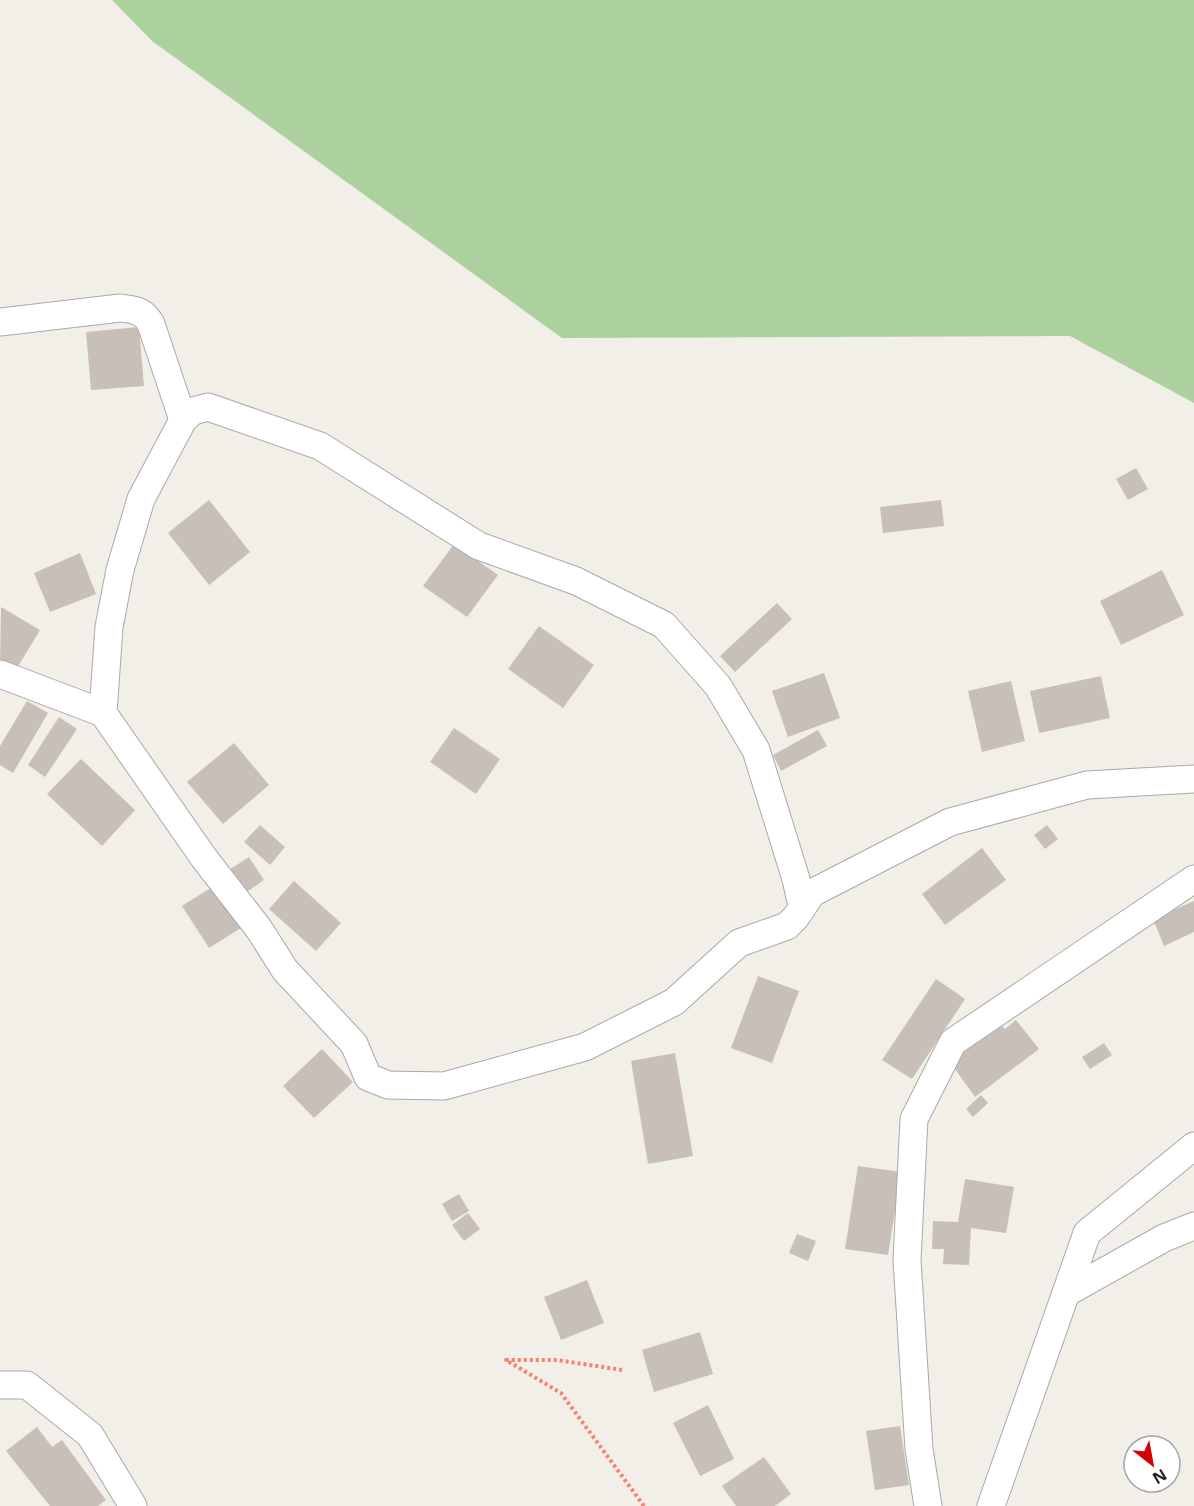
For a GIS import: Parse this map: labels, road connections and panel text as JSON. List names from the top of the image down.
{
  "north": "bottom right"
}
